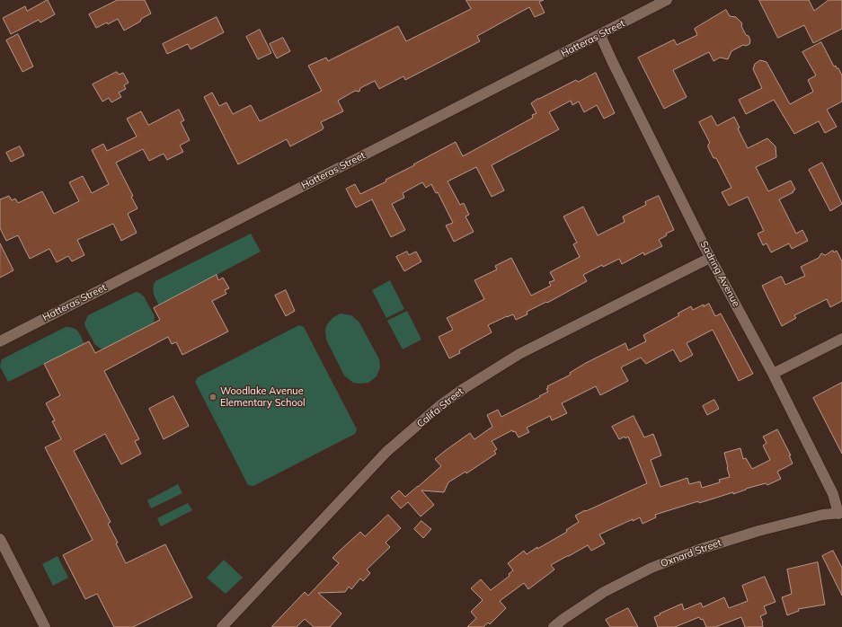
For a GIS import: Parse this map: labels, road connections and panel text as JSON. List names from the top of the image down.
{
  "streets": {
    "street": [
      "Hatteras Street",
      "Sadring Avenue",
      "Califa Street",
      "Oxnard Street"
    ]
  },
  "crossings": [
    ["Hatteras Street", "Sadring Avenue"],
    ["Sadring Avenue", "Califa Street"],
    ["Sadring Avenue", "Oxnard Street"]
  ],
  "places": ["Woodlake Avenue Elementary School"]
}
